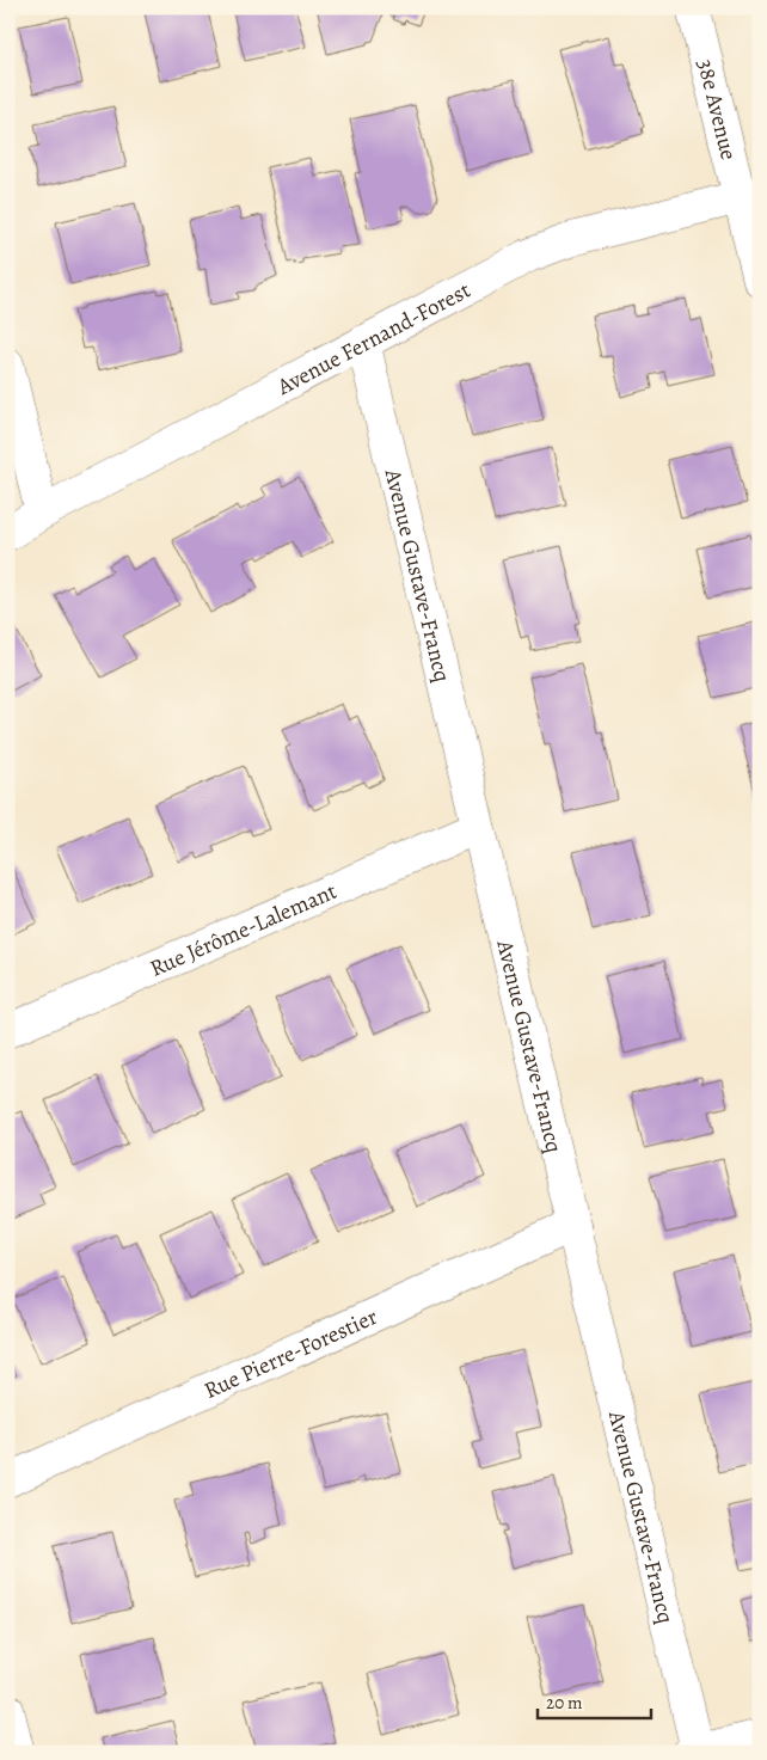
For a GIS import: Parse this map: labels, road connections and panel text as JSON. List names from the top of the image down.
{
  "streets": {
    "street": [
      "38e Avenue",
      "Avenue Fernand-Forest",
      "Avenue Gustave-Francq",
      "Rue Jérôme-Lalemant",
      "Rue Pierre-Forestier"
    ]
  },
  "crossings": [
    ["38e Avenue", "Avenue Fernand-Forest"],
    ["Avenue Fernand-Forest", "Avenue Gustave-Francq"],
    ["Avenue Gustave-Francq", "Rue Jérôme-Lalemant"],
    ["Avenue Gustave-Francq", "Rue Pierre-Forestier"]
  ],
  "scale_bar": "20 m"
}
